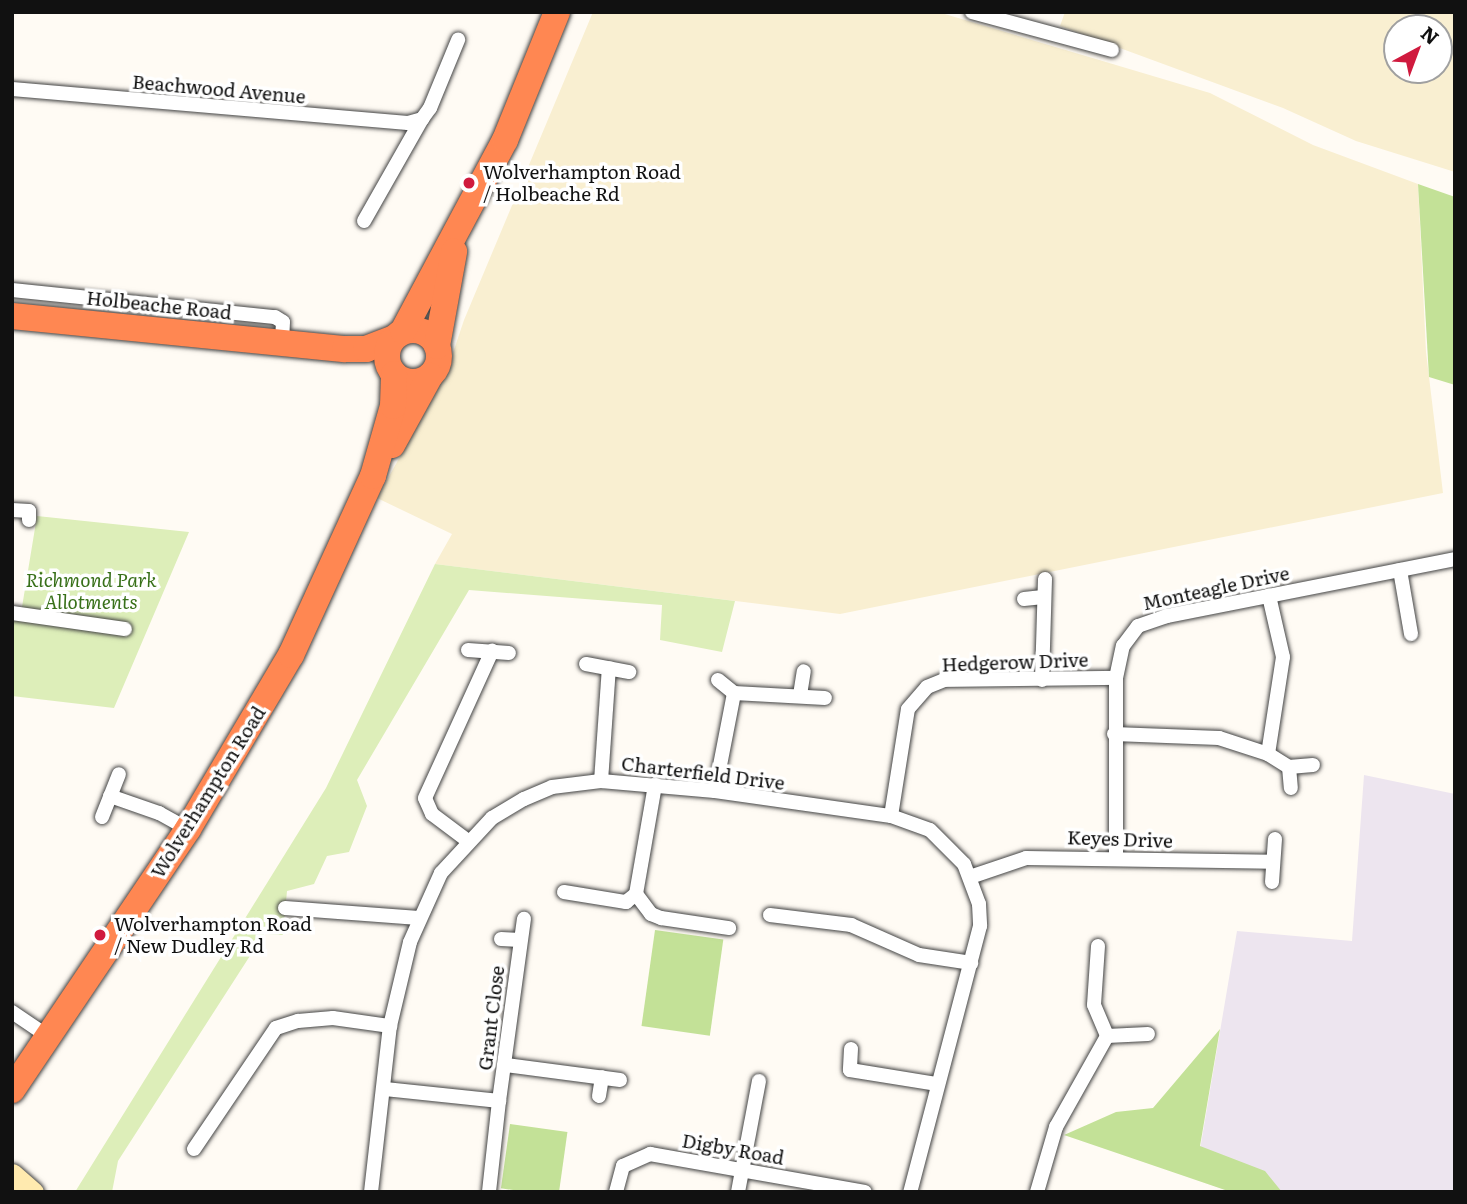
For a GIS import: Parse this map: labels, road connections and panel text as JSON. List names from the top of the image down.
{
  "streets": {
    "highway": ["Holbeache Road", "Wolverhampton Road"],
    "street": [
      "Beachwood Avenue",
      "Monteagle Drive",
      "Hedgerow Drive",
      "Charterfield Drive",
      "Keyes Drive",
      "Grant Close",
      "Digby Road"
    ]
  },
  "crossings": [
    ["Holbeache Road", "Wolverhampton Road"],
    ["Monteagle Drive", "Hedgerow Drive"],
    ["Monteagle Drive", "Keyes Drive"],
    ["Hedgerow Drive", "Charterfield Drive"],
    ["Charterfield Drive", "Keyes Drive"]
  ],
  "parks": ["Richmond Park Allotments"],
  "places": ["Wolverhampton Road / Holbeache Rd", "Wolverhampton Road / New Dudley Rd"],
  "north": "top right"
}
